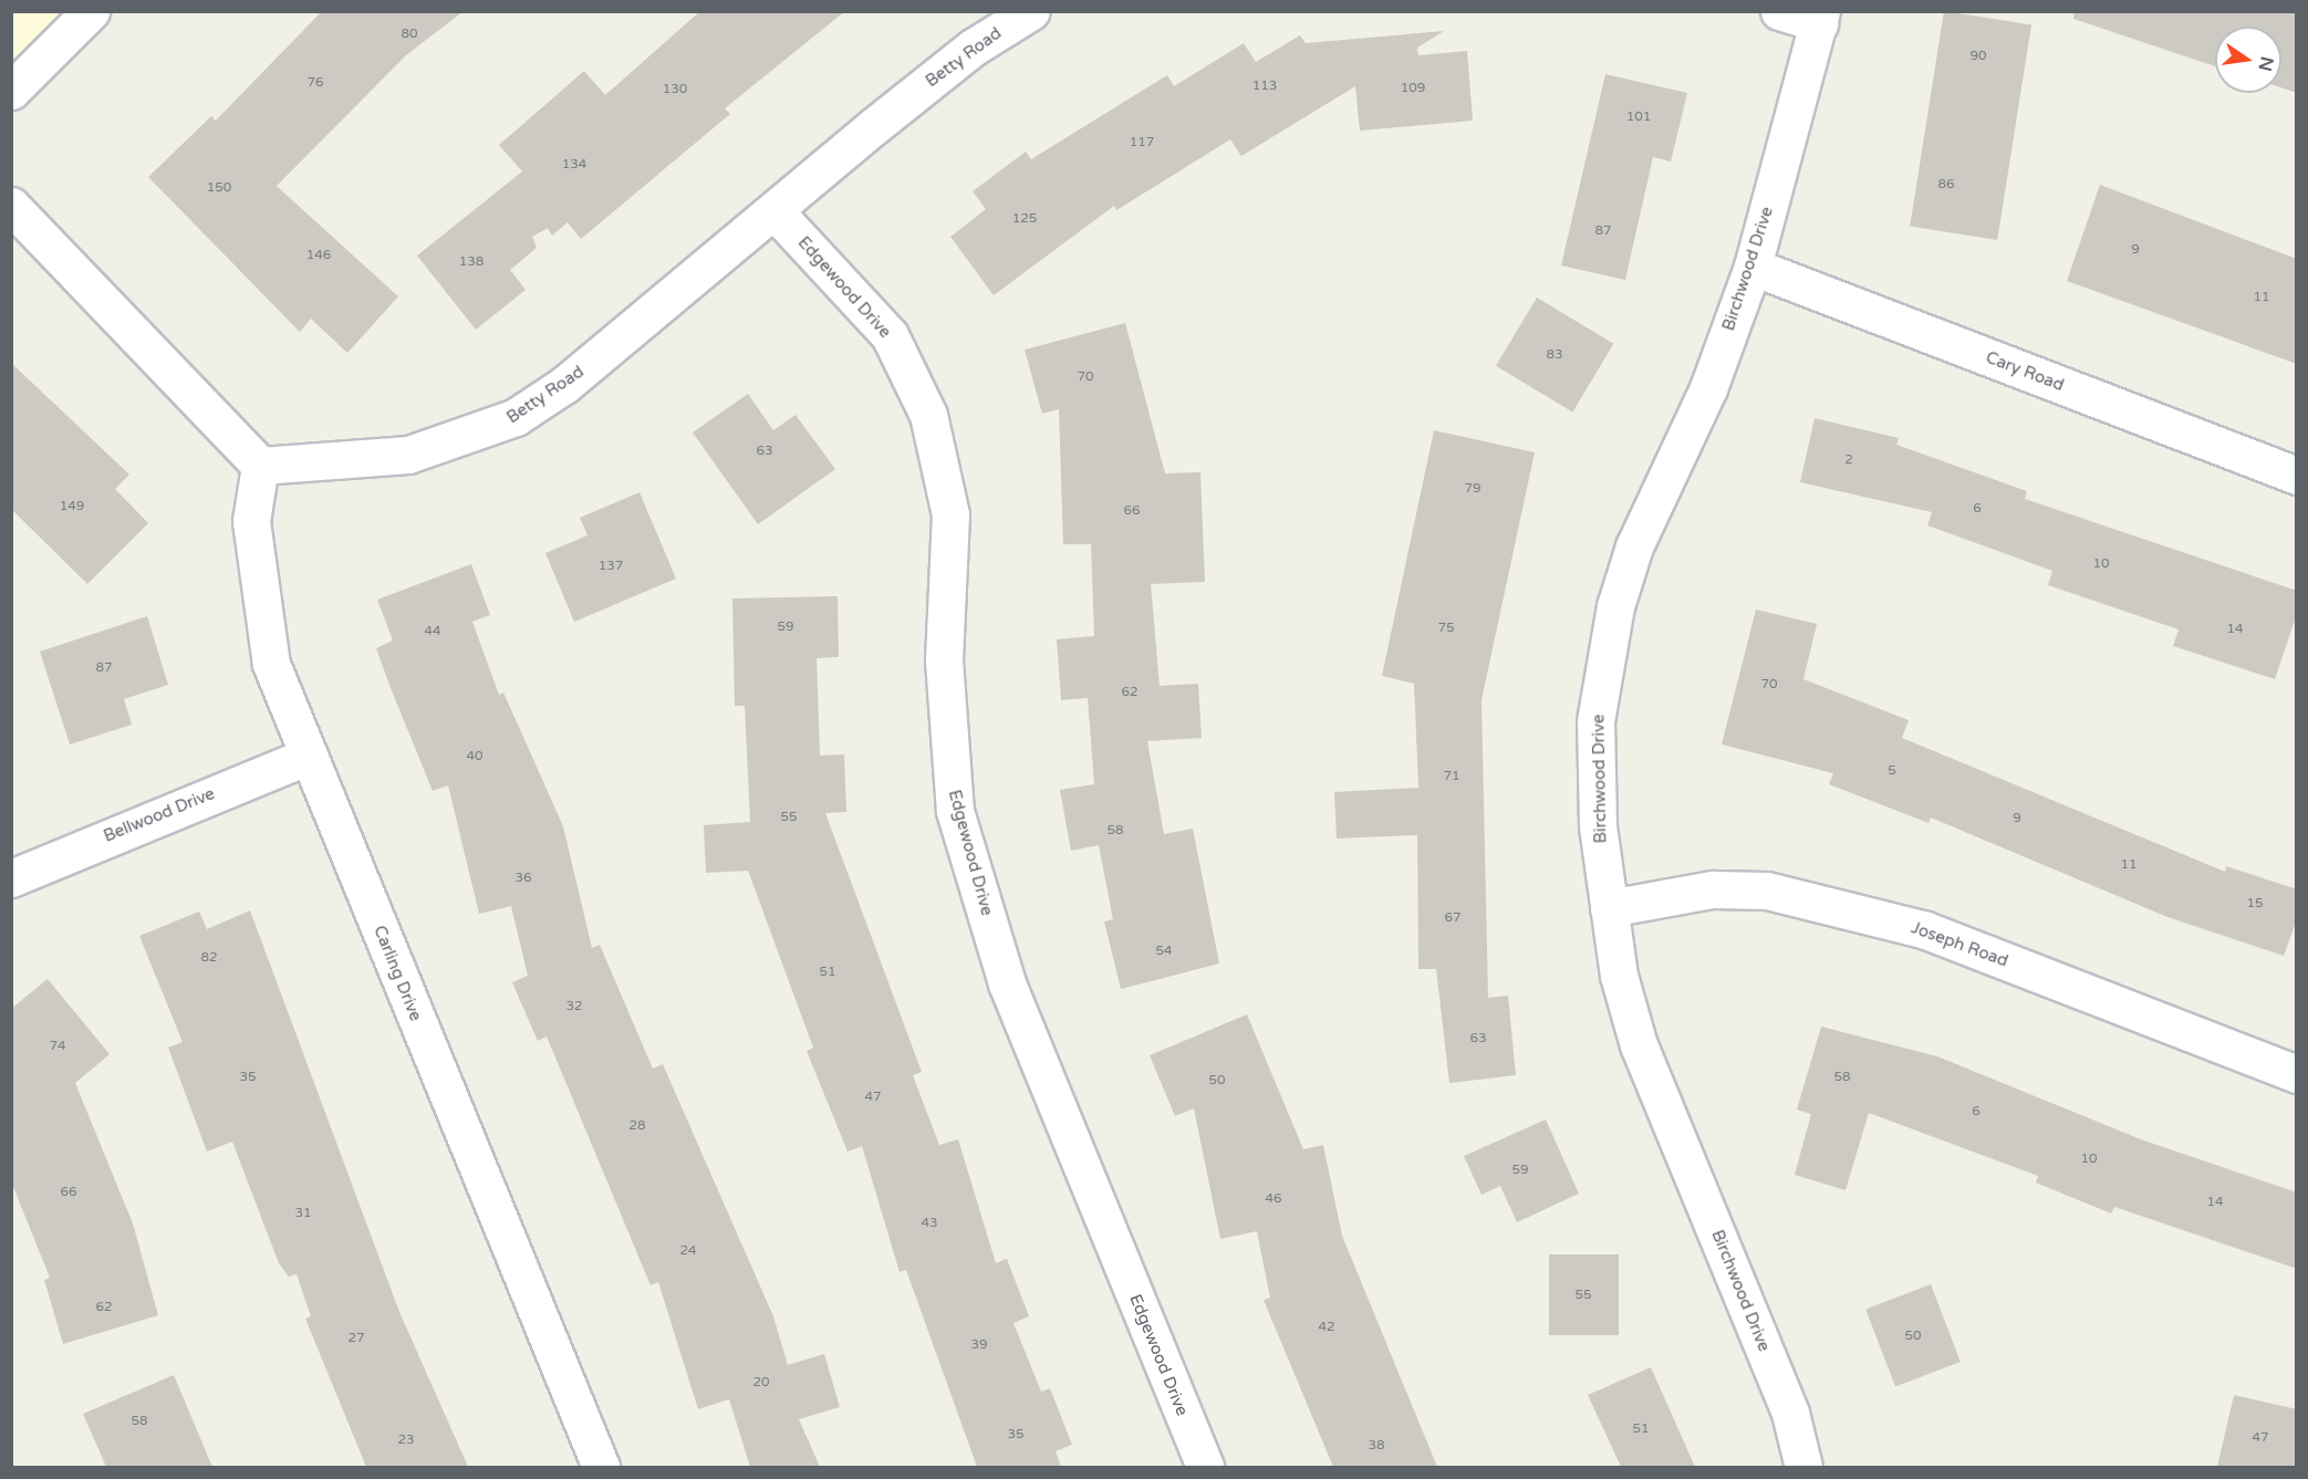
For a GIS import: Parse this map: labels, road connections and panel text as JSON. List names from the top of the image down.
{
  "streets": {
    "street": [
      "Betty Road",
      "Birchwood Drive",
      "Edgewood Drive",
      "Cary Road",
      "Bellwood Drive",
      "Joseph Road",
      "Carling Drive"
    ]
  },
  "crossings": [
    ["Betty Road", "Edgewood Drive"],
    ["Betty Road", "Carling Drive"],
    ["Birchwood Drive", "Cary Road"],
    ["Birchwood Drive", "Joseph Road"],
    ["Bellwood Drive", "Carling Drive"]
  ],
  "house_numbers": [
    "80",
    "90",
    "76",
    "113",
    "109",
    "130",
    "101",
    "117",
    "134",
    "86",
    "150",
    "125",
    "87",
    "9",
    "146",
    "138",
    "11",
    "83",
    "70",
    "63",
    "2",
    "79",
    "149",
    "6",
    "66",
    "10",
    "137",
    "59",
    "75",
    "14",
    "44",
    "87",
    "70",
    "62",
    "40",
    "5",
    "71",
    "55",
    "9",
    "58",
    "11",
    "36",
    "15",
    "67",
    "54",
    "82",
    "51",
    "32",
    "63",
    "74",
    "35",
    "58",
    "50",
    "47",
    "6",
    "28",
    "10",
    "59",
    "66",
    "46",
    "14",
    "31",
    "43",
    "24",
    "55",
    "62",
    "42",
    "50",
    "27",
    "39",
    "20",
    "58",
    "51",
    "35",
    "47",
    "23",
    "38"
  ],
  "north": "right"
}
